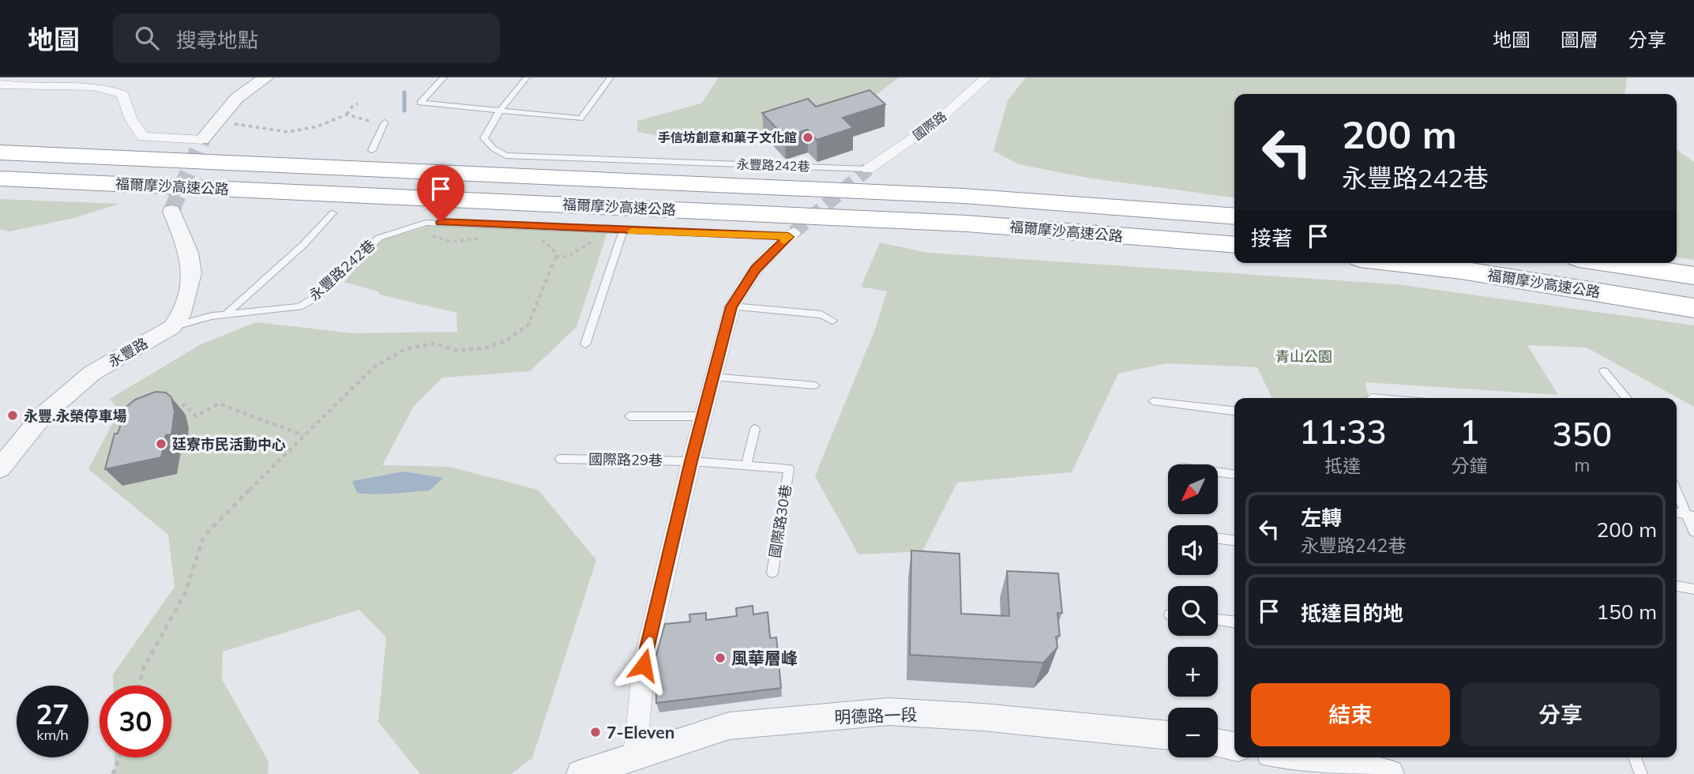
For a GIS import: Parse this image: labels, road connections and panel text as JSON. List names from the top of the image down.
{
  "streets": {
    "highway": ["福爾摩沙高速公路"],
    "street": ["國際路", "永豐路", "明德路一段"],
    "lane": ["永豐路242巷", "國際路29巷", "國際路30巷"]
  },
  "crossings": [
    ["國際路", "永豐路242巷"],
    ["永豐路242巷", "永豐路"],
    ["國際路29巷", "國際路30巷"]
  ],
  "parks": ["青山公園"],
  "places": [
    "手信坊創意和菓子文化館",
    "永豐.永榮停車場",
    "廷寮市民活動中心",
    "風華層峰",
    "7-Eleven"
  ],
  "north": "bottom left",
  "page": {
    "header": "地圖",
    "search": "搜尋地點",
    "nav": ["地圖", "圖層", "分享"],
    "turn": ["200 m", "永豐路242巷"],
    "then": "接著",
    "eta": [
      "11:33",
      "抵達",
      "1",
      "分鐘",
      "350",
      "m"
    ],
    "map_buttons": ["+", "−"],
    "list": [
      {
        "name": "左轉",
        "note": "永豐路242巷",
        "value": "200 m"
      },
      {
        "name": "抵達目的地",
        "value": "150 m"
      }
    ],
    "buttons": ["結束", "分享"],
    "speed": "27 km/h",
    "limit": "30"
  }
}
